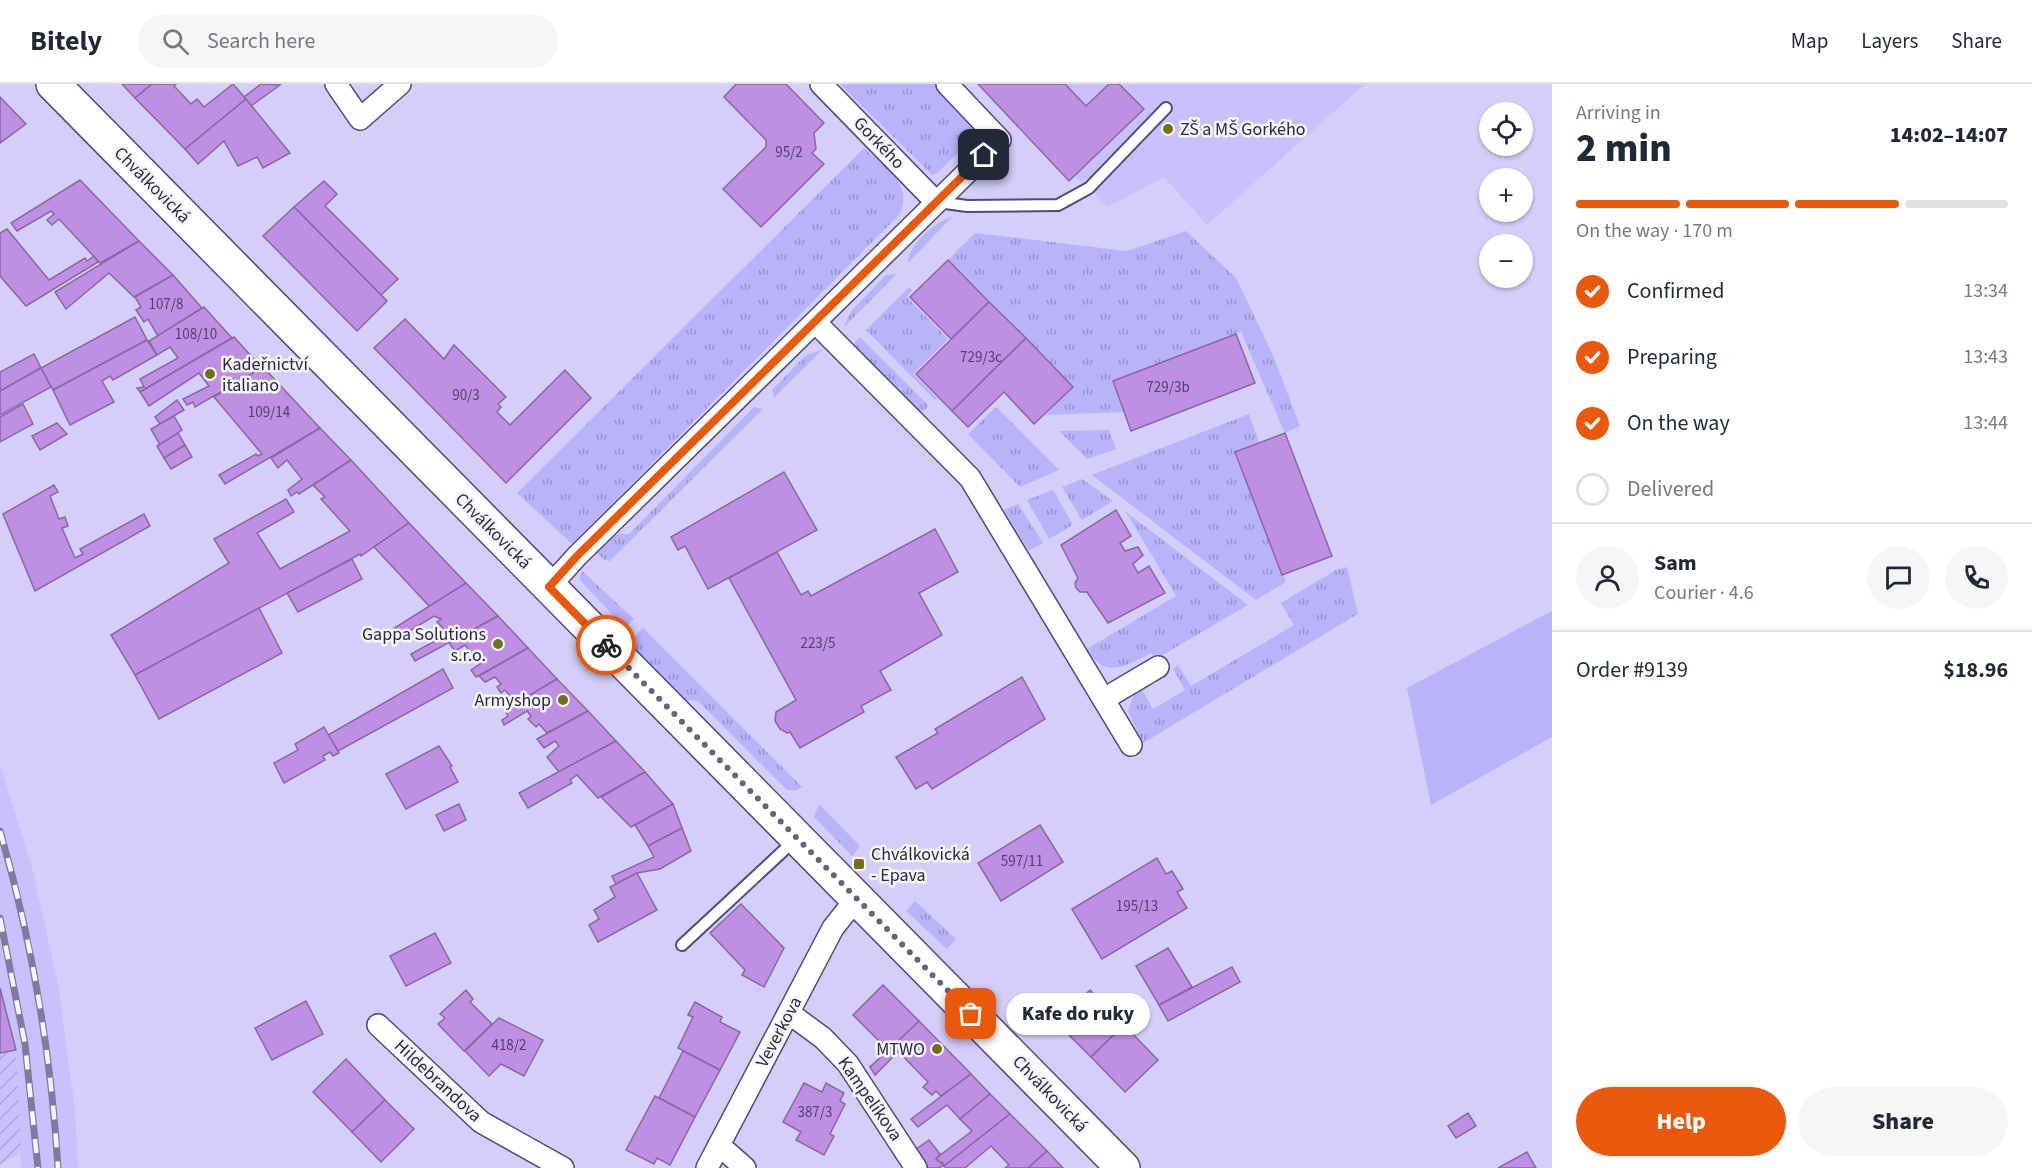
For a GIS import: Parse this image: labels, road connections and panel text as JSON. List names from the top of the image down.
{
  "streets": {
    "main road": ["Chválkovická"],
    "street": [
      "Gorkého",
      "Veverkova",
      "Hildebrandova",
      "Kampelíkova"
    ]
  },
  "crossings": [
    ["Chválkovická", "Veverkova"],
    ["Veverkova", "Kampelíkova"]
  ],
  "places": {
    "other": [
      "ZŠ a MŠ Gorkého",
      "Kadeřnictví italiano",
      "Gappa Solutions s.r.o.",
      "Armyshop",
      "Kafe do ruky",
      "MTWO"
    ],
    "transit": ["Chválkovická - Epava"]
  },
  "house_numbers": [
    "95/2",
    "107/8",
    "108/10",
    "729/3c",
    "729/3b",
    "90/3",
    "109/14",
    "223/5",
    "597/11",
    "195/13",
    "418/2",
    "387/3"
  ],
  "page": {
    "header": "Bitely",
    "search": "Search here",
    "nav": ["Map", "Layers", "Share"],
    "heading": ["2 min", "Arriving in", "14:02–14:07"],
    "panel": [
      "Sam",
      "Courier · 4.6",
      "Order #9139",
      "$18.96"
    ],
    "map_buttons": ["+", "−"],
    "bar": "On the way · 170 m",
    "list": [
      ["Confirmed", "13:34"],
      ["Preparing", "13:43"],
      ["On the way", "13:44"],
      "Delivered"
    ],
    "bubble": "Kafe do ruky",
    "buttons": ["Help", "Share"]
  }
}
